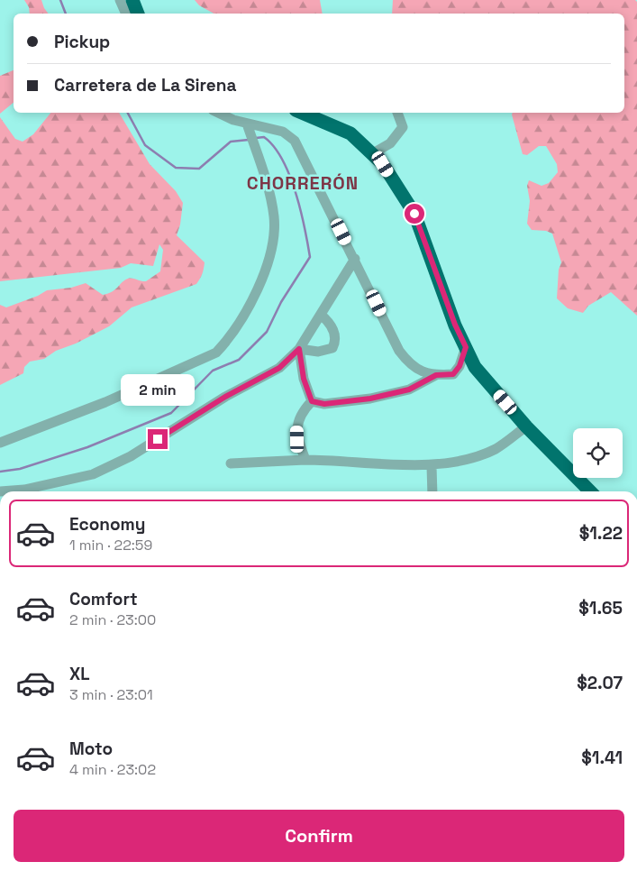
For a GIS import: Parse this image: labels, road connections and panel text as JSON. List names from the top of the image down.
{
  "districts": ["CHORRERÓN"],
  "page": {
    "banner": ["Pickup", "Carretera de La Sirena"],
    "bubble": "2 min",
    "list": [
      {
        "name": "Economy",
        "note": "1 min · 22:59",
        "value": "$1.22"
      },
      {
        "name": "Comfort",
        "note": "2 min · 23:00",
        "value": "$1.65"
      },
      {
        "name": "XL",
        "note": "3 min · 23:01",
        "value": "$2.07"
      },
      {
        "name": "Moto",
        "note": "4 min · 23:02",
        "value": "$1.41"
      }
    ],
    "buttons": "Confirm"
  }
}
